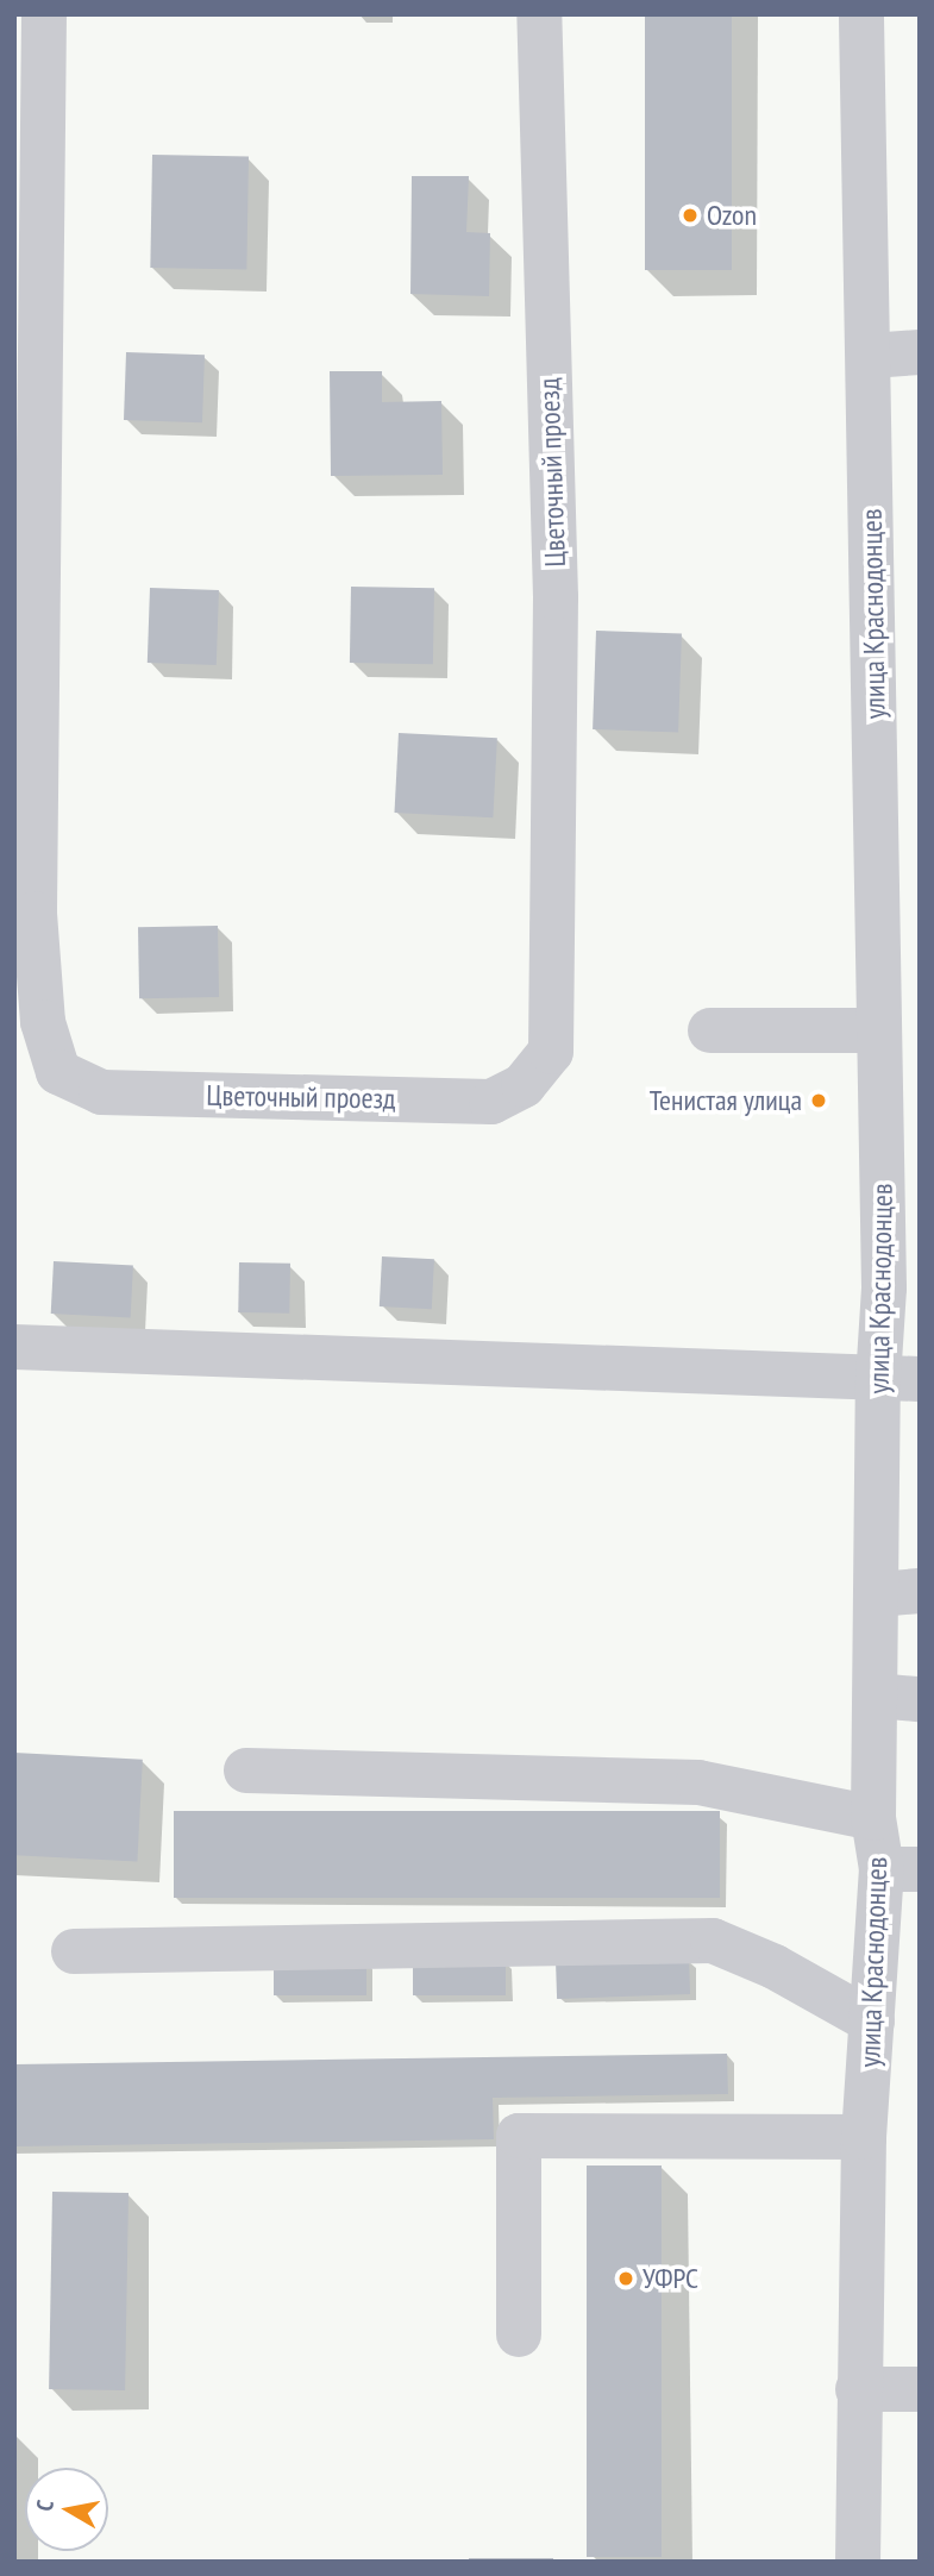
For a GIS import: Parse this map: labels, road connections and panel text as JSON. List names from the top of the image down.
{
  "streets": {
    "street": ["Цветочный проезд", "улица Краснодонцев"]
  },
  "places": ["Ozon", "Тенистая улица", "УФРС"],
  "north": "left"
}
